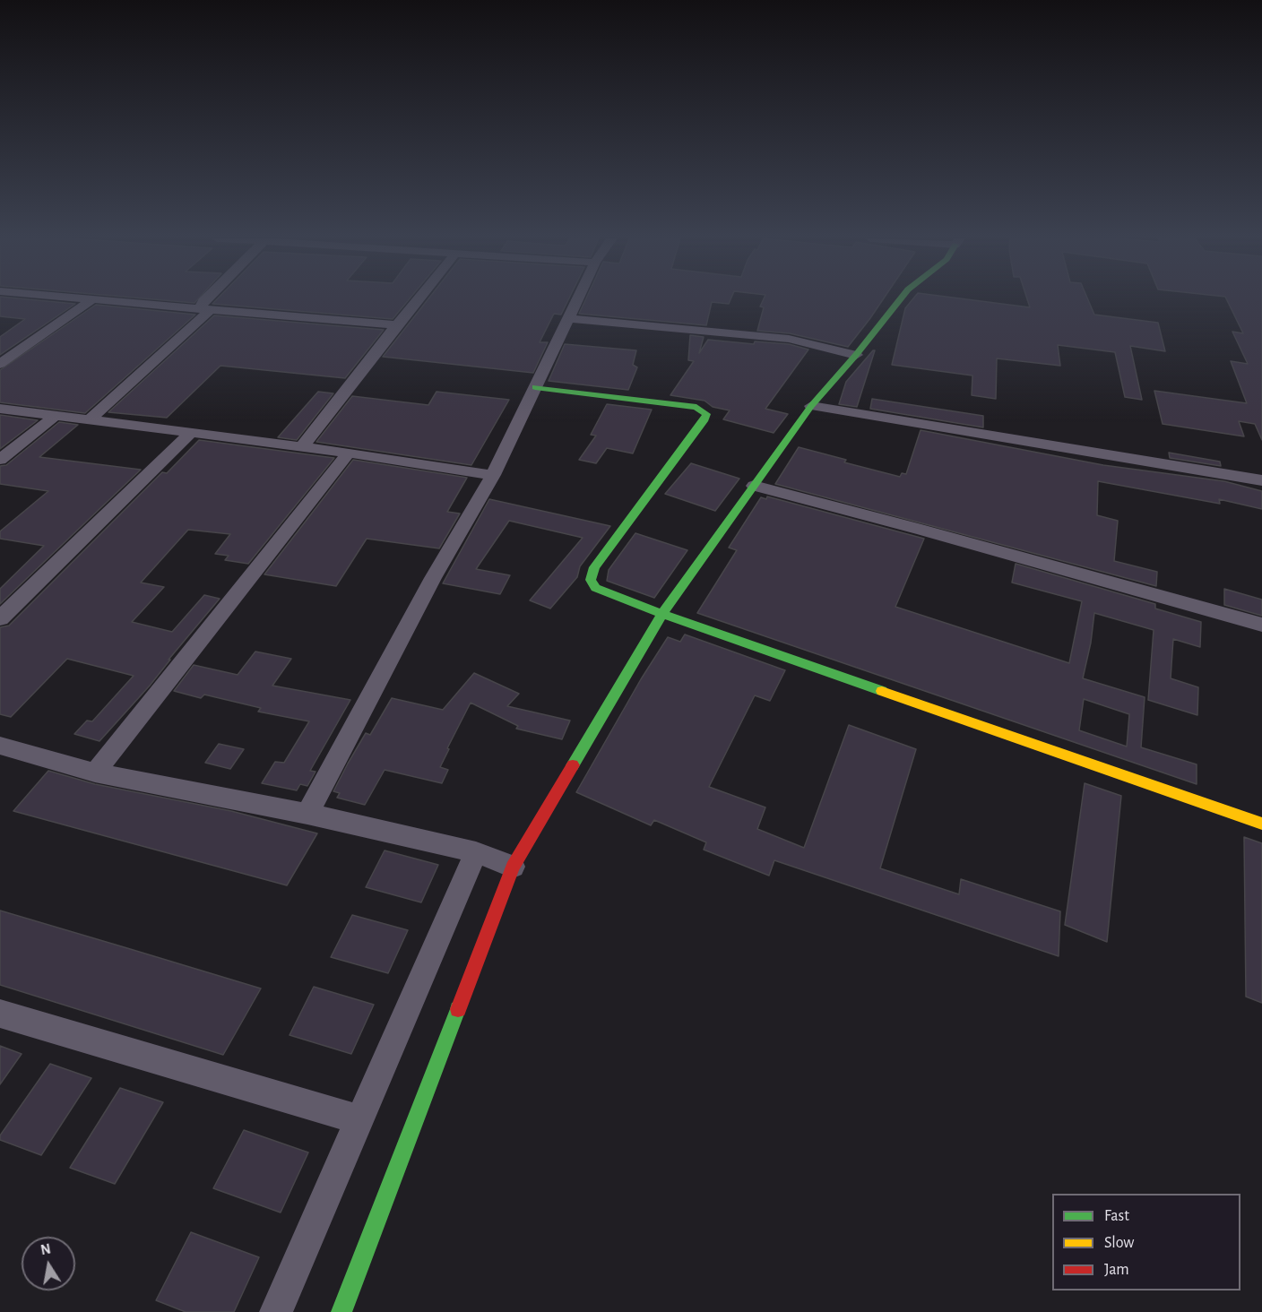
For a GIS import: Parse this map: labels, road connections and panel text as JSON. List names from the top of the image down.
{
  "legend": ["Fast", "Slow", "Jam"],
  "north": "top"
}
